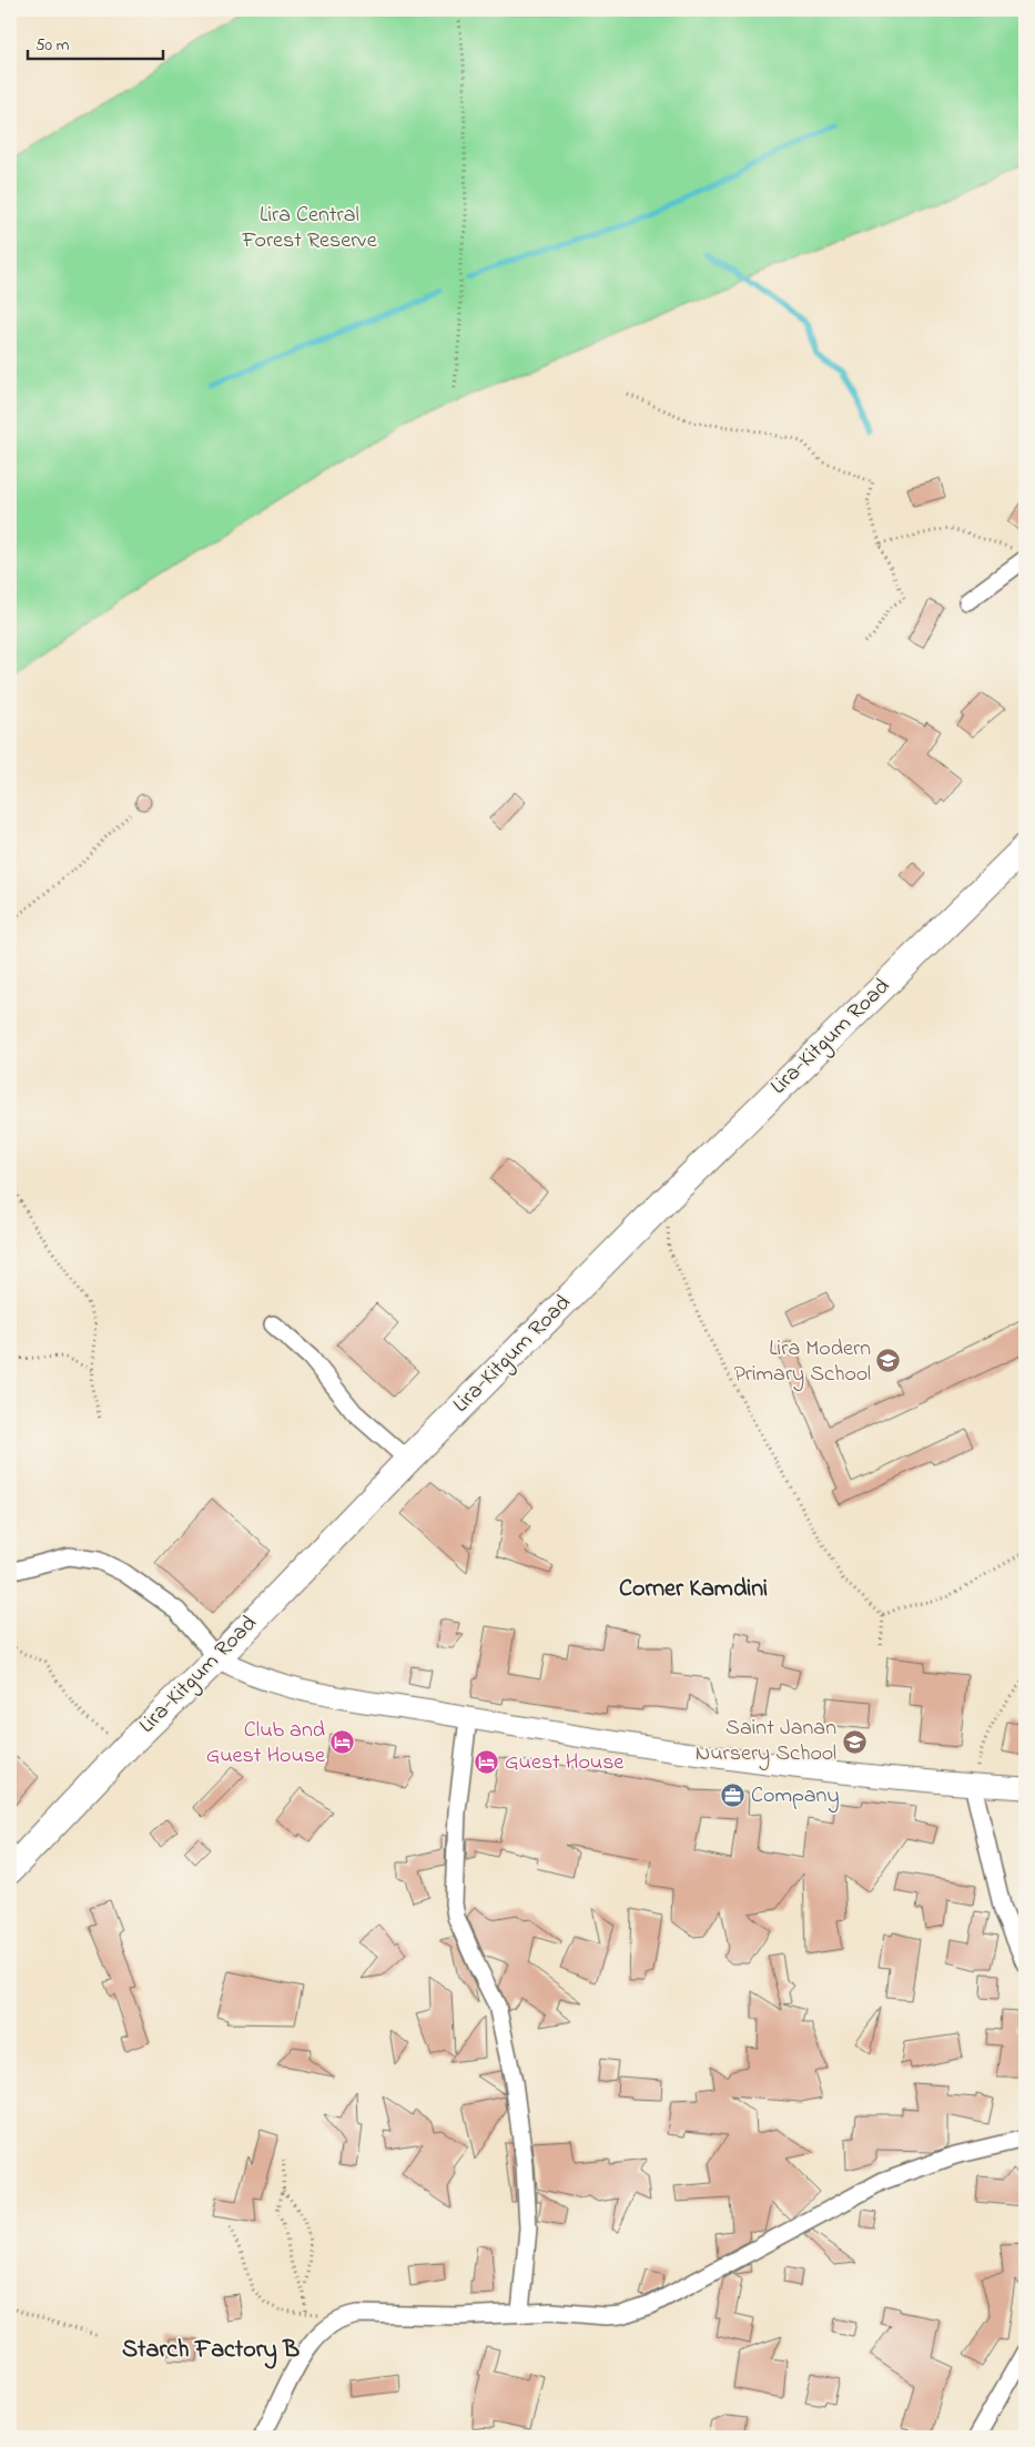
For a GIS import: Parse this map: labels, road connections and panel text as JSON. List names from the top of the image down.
{
  "streets": {
    "main road": ["Lira-Kitgum Road"]
  },
  "districts": ["Corner Kamdini", "Starch Factory B"],
  "parks": ["Lira Central Forest Reserve"],
  "places": {
    "school or university": ["Lira Modern Primary School", "Saint Janan Nursery School"],
    "hotel": ["Club and Guest House", "Guest House"],
    "office": ["Company"]
  },
  "scale_bar": "50 m"
}
